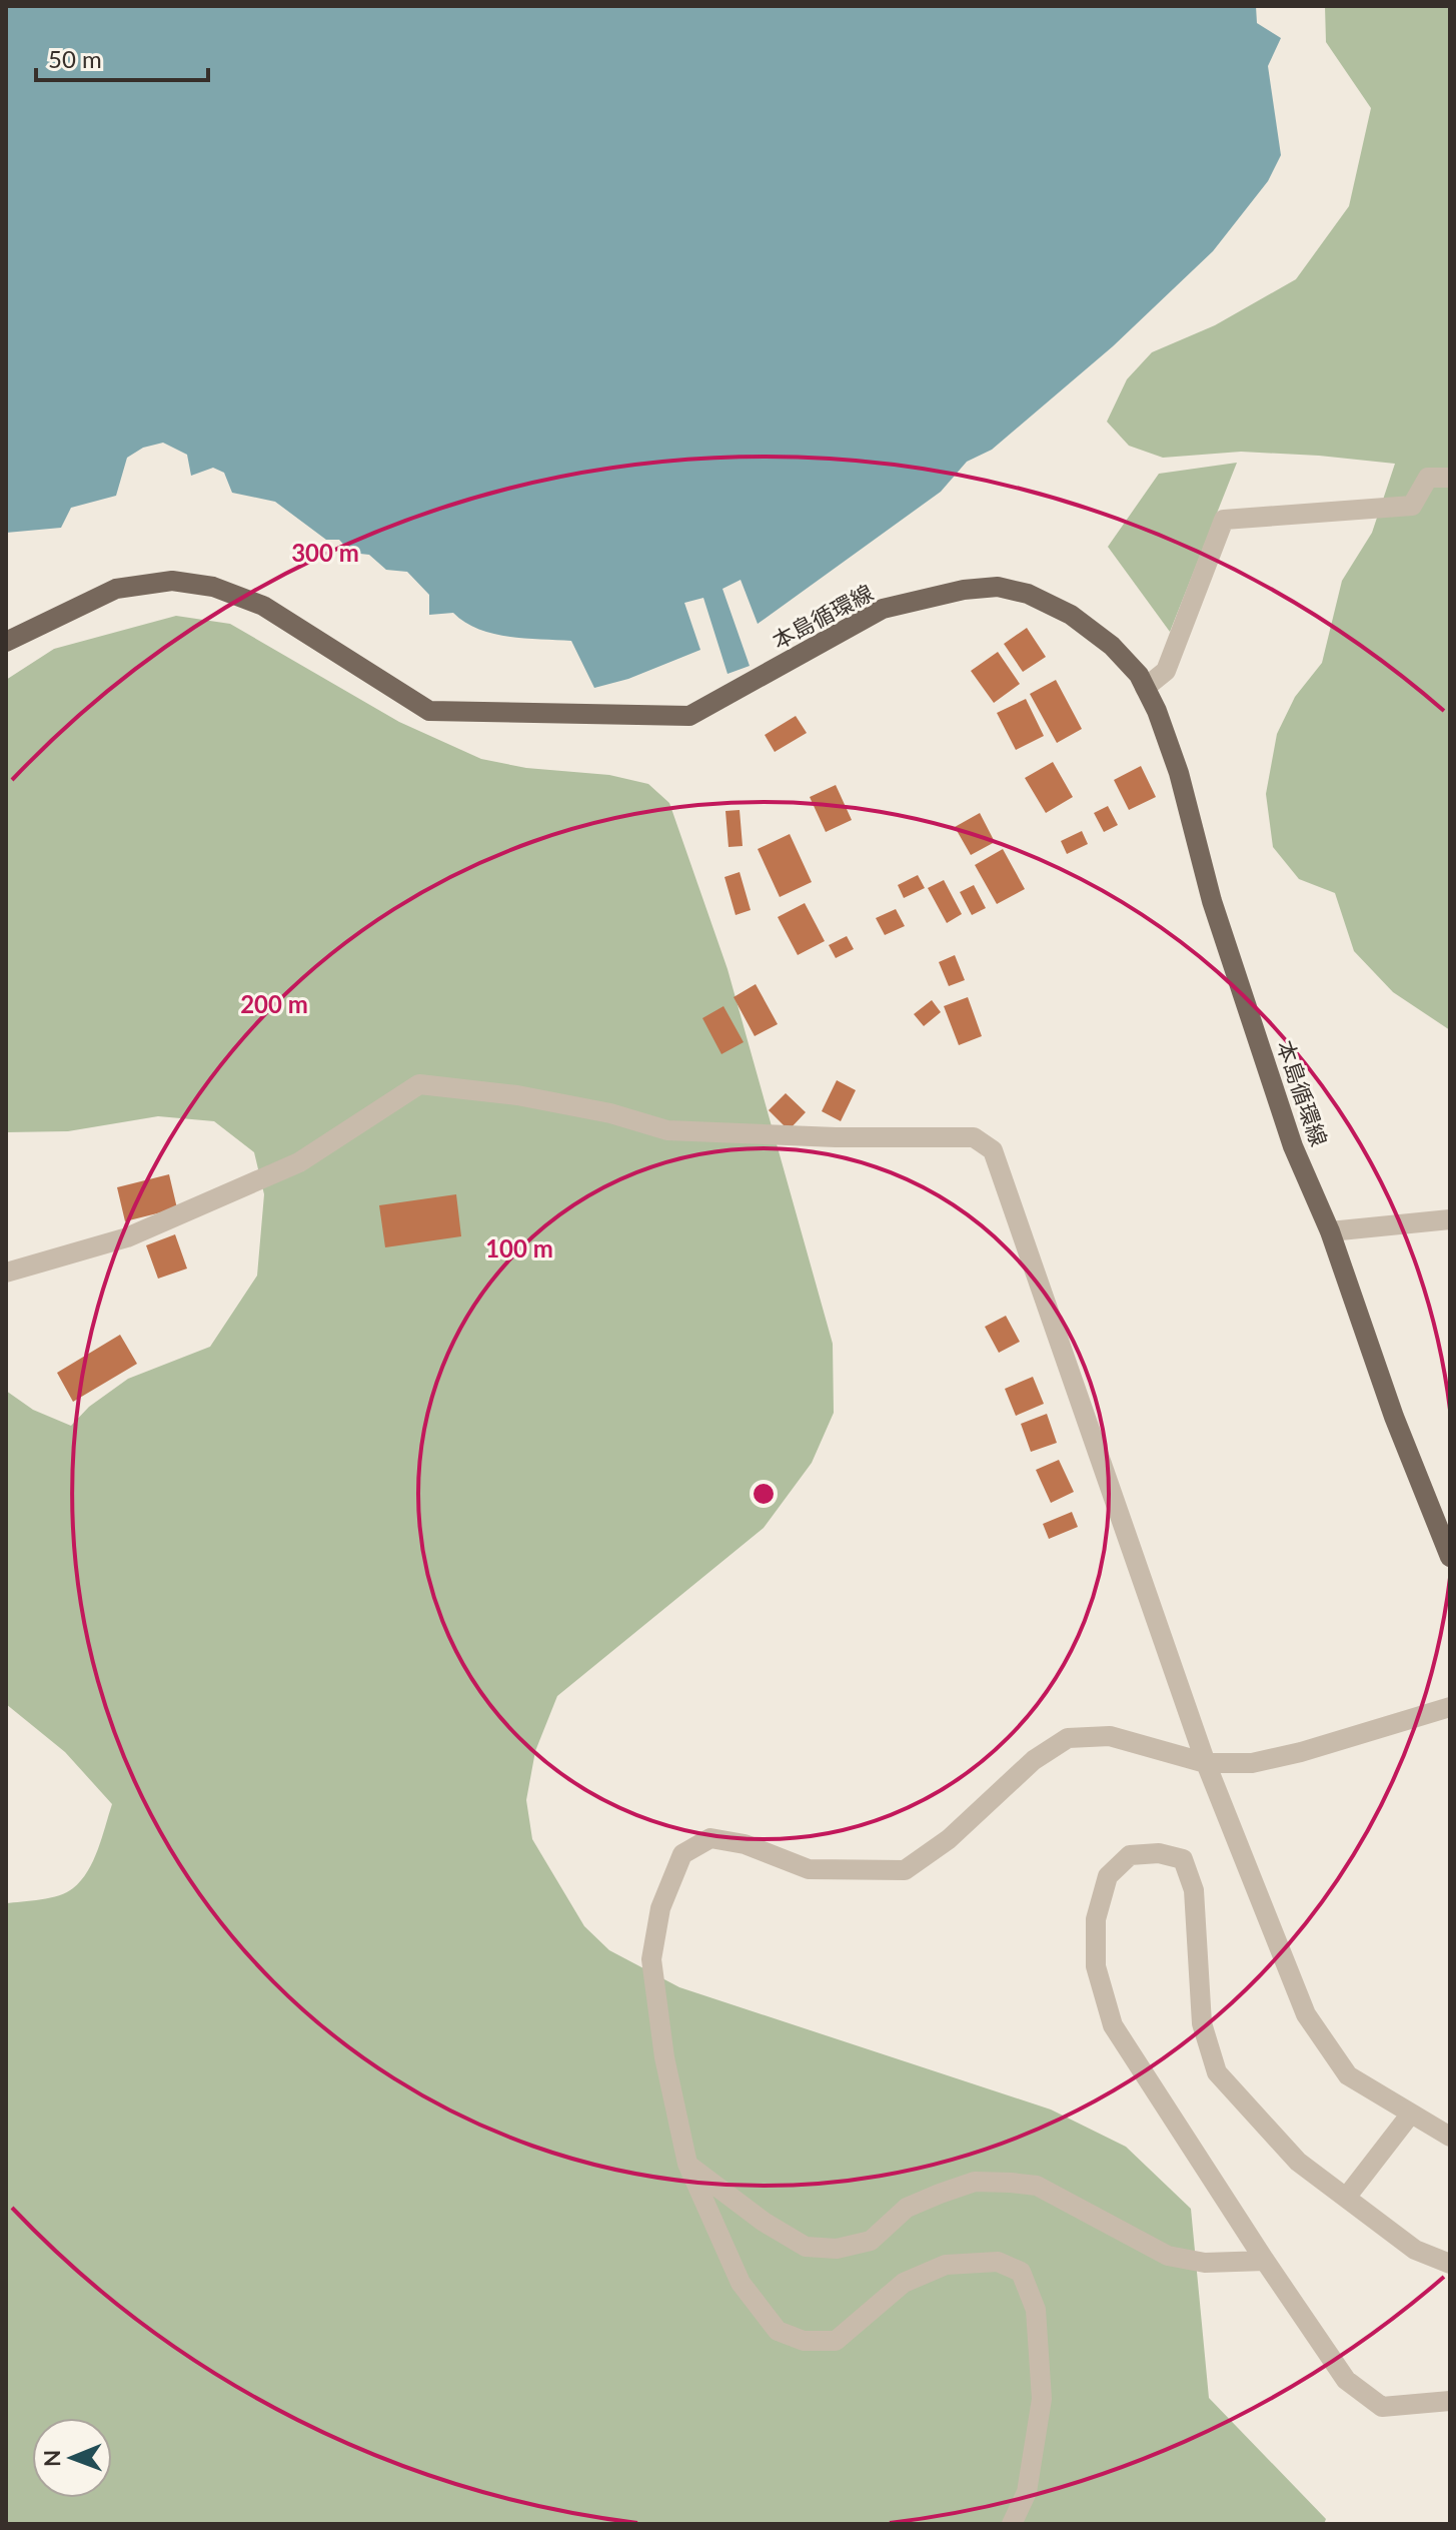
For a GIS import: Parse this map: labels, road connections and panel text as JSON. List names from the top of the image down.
{
  "streets": {
    "main road": ["本島循環線"]
  },
  "scale_bar": "50 m",
  "north": "left",
  "rings": ["300 m", "200 m", "100 m"]
}
